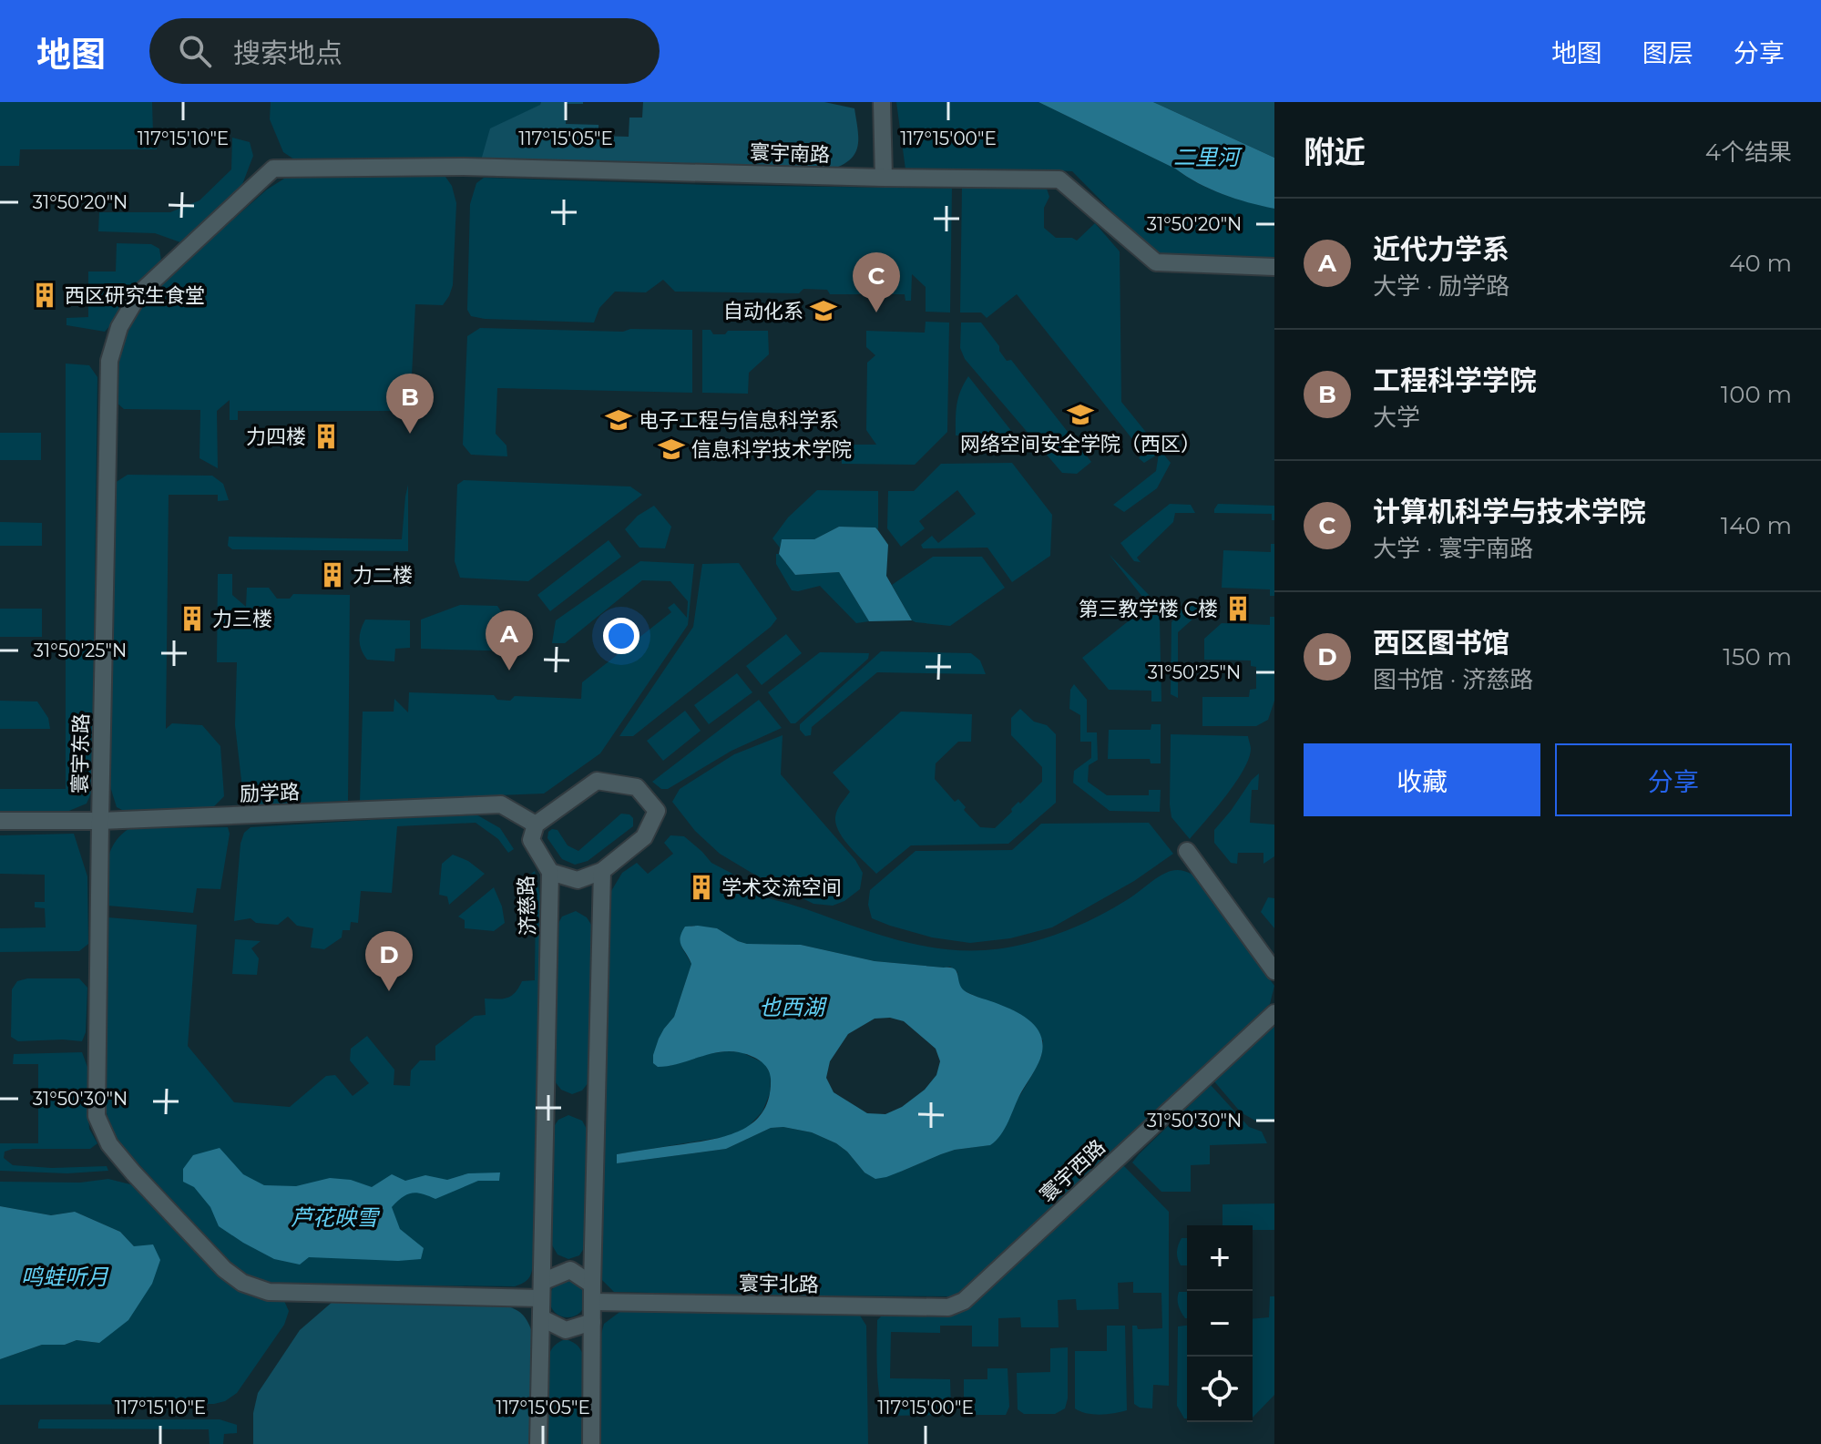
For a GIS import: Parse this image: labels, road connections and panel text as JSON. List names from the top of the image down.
{
  "streets": {
    "street": [
      "寰宇南路",
      "寰宇东路",
      "励学路",
      "济慈路",
      "寰宇西路",
      "寰宇北路"
    ]
  },
  "crossings": [
    ["寰宇南路", "寰宇东路"],
    ["寰宇东路", "励学路"],
    ["寰宇东路", "济慈路"],
    ["寰宇东路", "寰宇北路"],
    ["励学路", "济慈路"],
    ["济慈路", "寰宇北路"],
    ["寰宇西路", "寰宇北路"]
  ],
  "water": [
    "二里河",
    "也西湖",
    "芦花映雪",
    "鸣蛙听月"
  ],
  "places": {
    "building": [
      "西区研究生食堂",
      "力四楼",
      "力二楼",
      "第三教学楼 C楼",
      "力三楼",
      "学术交流空间"
    ],
    "school or university": [
      "自动化系",
      "网络空间安全学院（西区）",
      "电子工程与信息科学系",
      "信息科学技术学院"
    ]
  },
  "page": {
    "header": "地图",
    "search": "搜索地点",
    "nav": ["地图", "图层", "分享"],
    "heading": ["附近", "4个结果"],
    "list": [
      {
        "mark": "A",
        "name": "近代力学系",
        "note": "大学 · 励学路",
        "value": "40 m"
      },
      {
        "mark": "B",
        "name": "工程科学学院",
        "note": "大学",
        "value": "100 m"
      },
      {
        "mark": "C",
        "name": "计算机科学与技术学院",
        "note": "大学 · 寰宇南路",
        "value": "140 m"
      },
      {
        "mark": "D",
        "name": "西区图书馆",
        "note": "图书馆 · 济慈路",
        "value": "150 m"
      }
    ],
    "pins": [
      "C",
      "B",
      "A",
      "D"
    ],
    "buttons": ["收藏", "分享"],
    "map_buttons": ["+", "−"]
  },
  "coordinates": [
    "117°15'10\"E",
    "117°15'05\"E",
    "117°15'00\"E",
    "31°50'20\"N",
    "31°50'25\"N",
    "31°50'30\"N"
  ]
}
